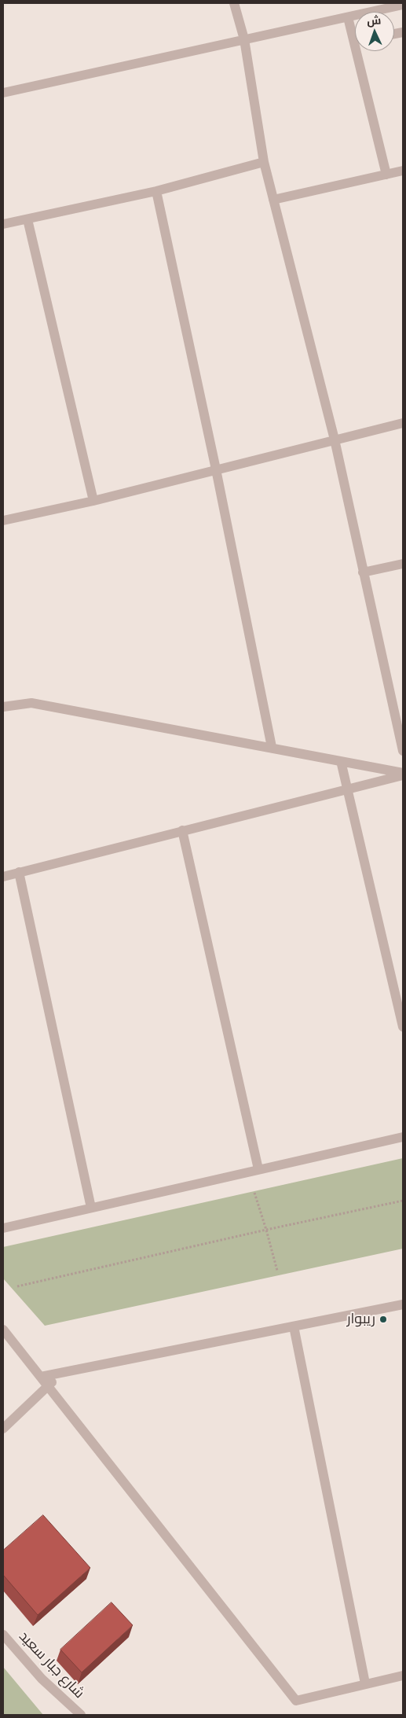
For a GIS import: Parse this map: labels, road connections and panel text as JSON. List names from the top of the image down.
{
  "streets": {
    "street": ["شارع جبار سعيد"]
  },
  "places": ["ريبوار"],
  "north": "top"
}
